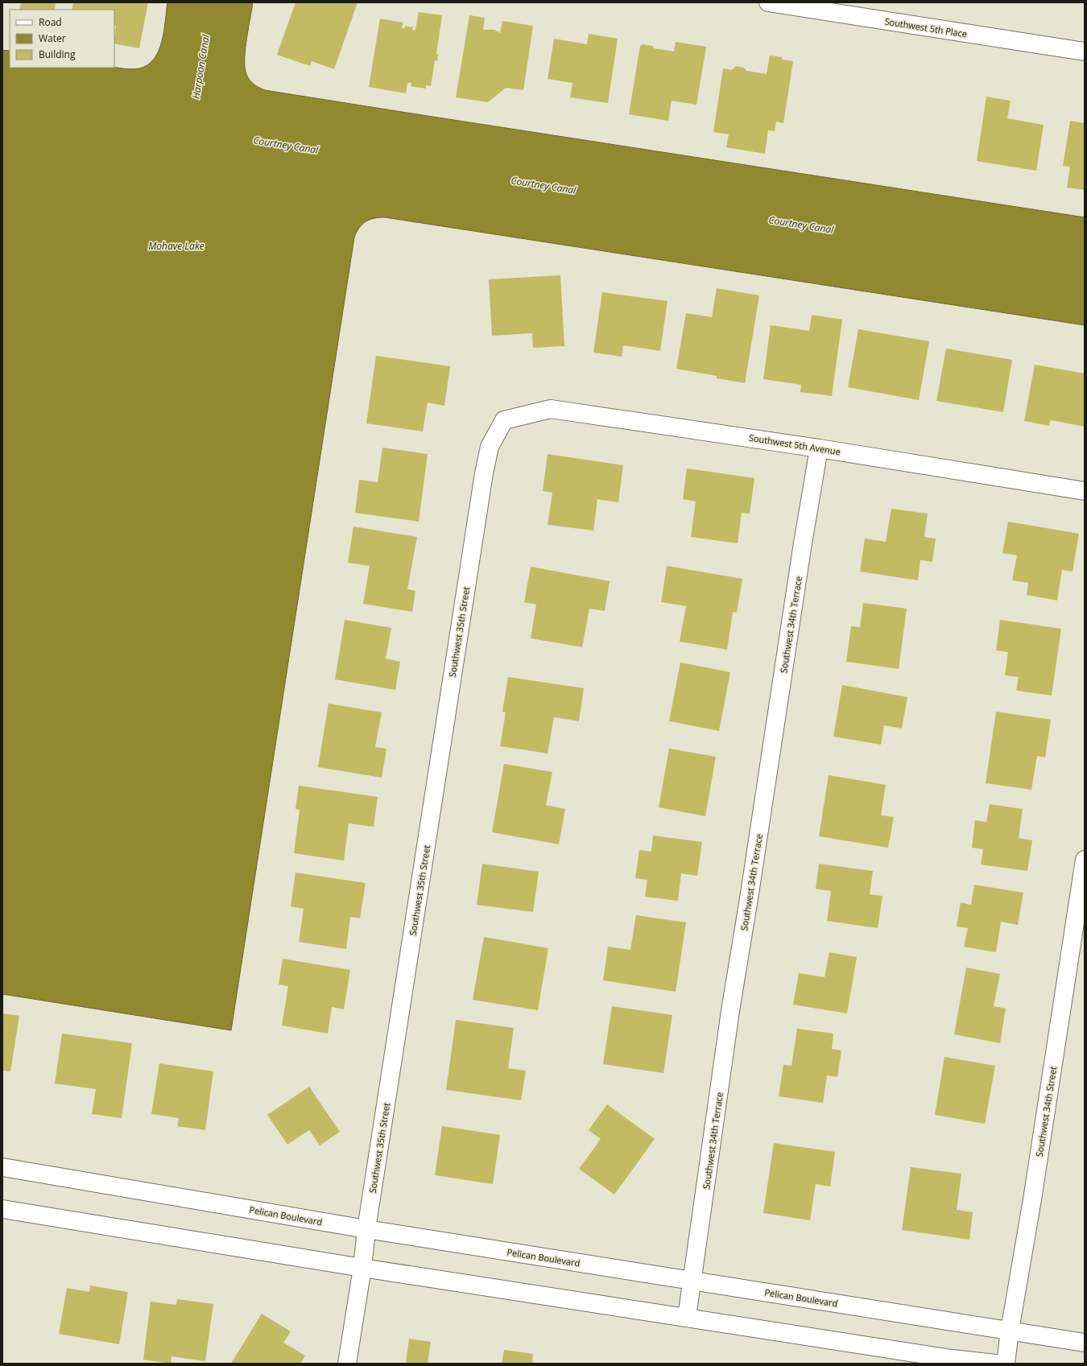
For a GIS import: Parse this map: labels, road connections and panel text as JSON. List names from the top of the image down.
{
  "streets": {
    "street": [
      "Southwest 5th Place",
      "Southwest 5th Avenue",
      "Southwest 34th Terrace",
      "Southwest 35th Street",
      "Southwest 34th Street",
      "Pelican Boulevard"
    ]
  },
  "crossings": [
    ["Southwest 5th Avenue", "Southwest 34th Terrace"],
    ["Southwest 5th Avenue", "Southwest 35th Street"],
    ["Southwest 34th Terrace", "Pelican Boulevard"],
    ["Southwest 35th Street", "Pelican Boulevard"],
    ["Southwest 34th Street", "Pelican Boulevard"]
  ],
  "water": ["Harpoon Canal", "Courtney Canal", "Mohave Lake"],
  "legend": ["Road", "Water", "Building"]
}
